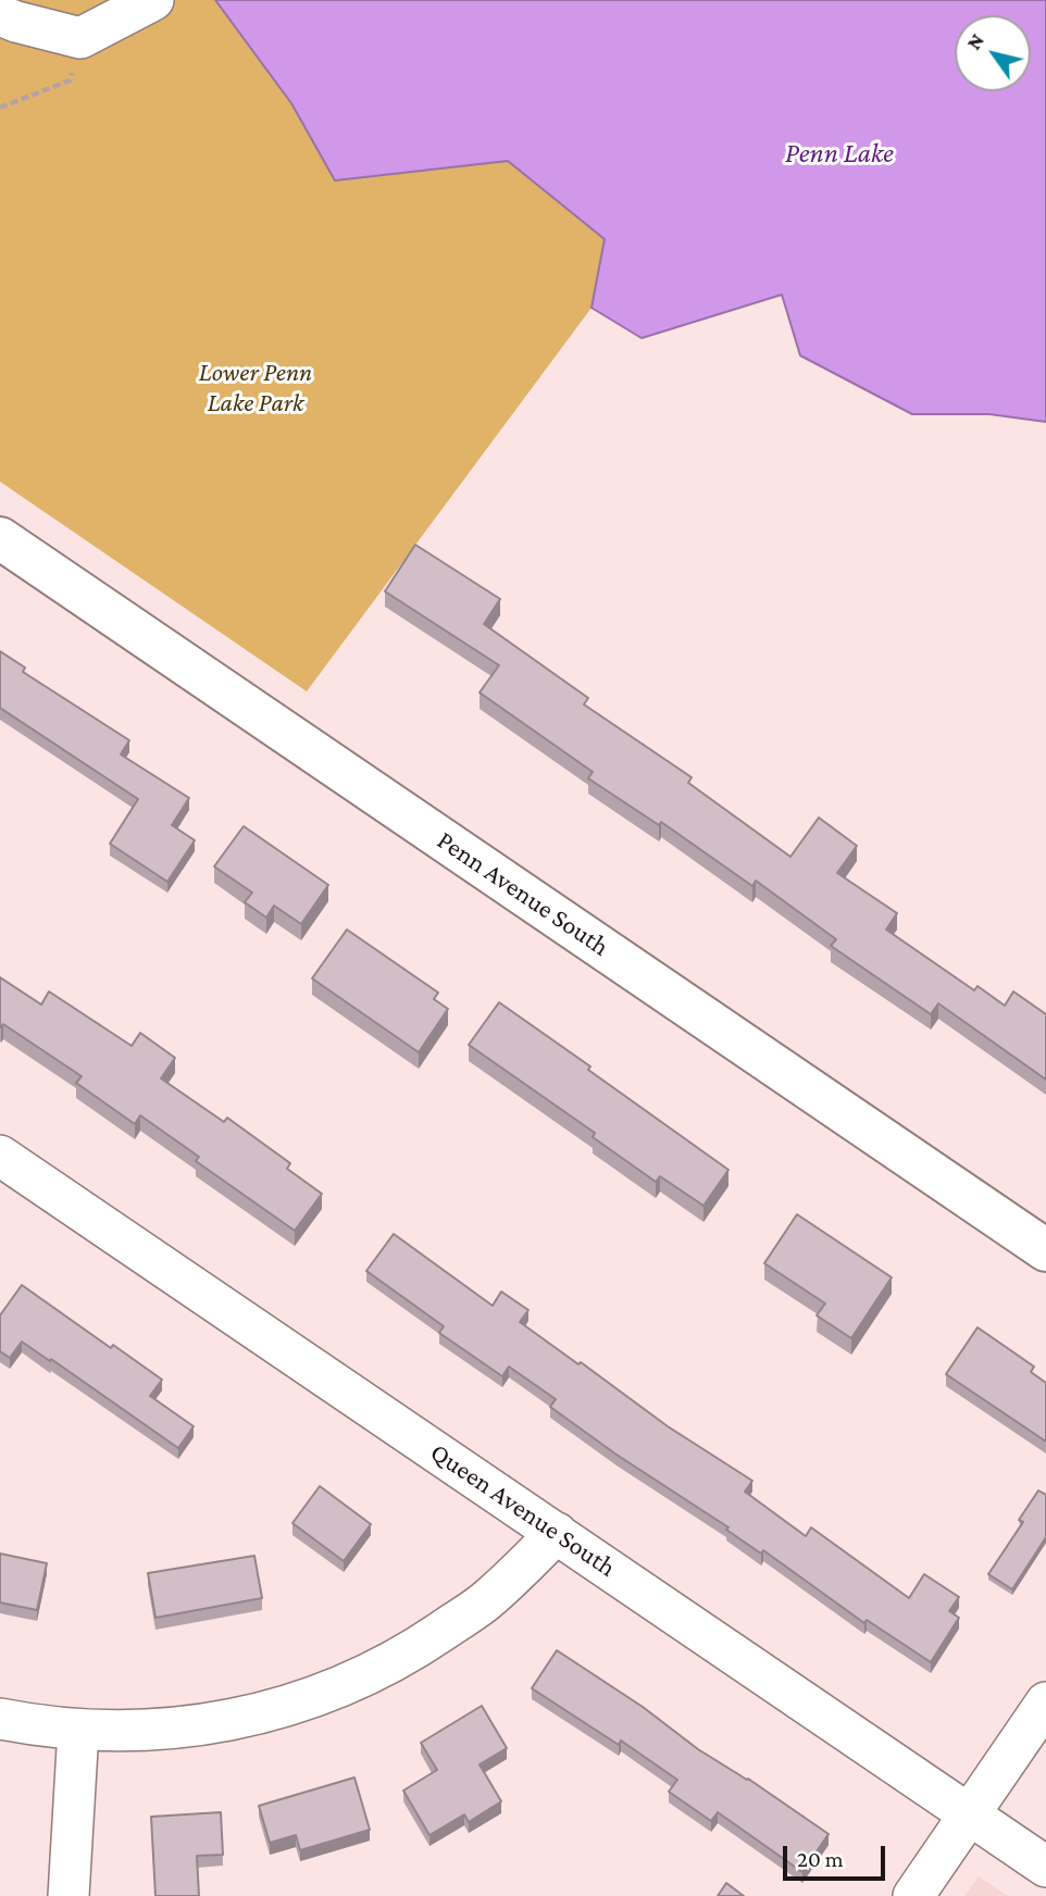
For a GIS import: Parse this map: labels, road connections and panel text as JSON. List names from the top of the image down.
{
  "streets": {
    "main road": ["Penn Avenue South"],
    "street": ["Queen Avenue South"]
  },
  "water": ["Penn Lake"],
  "parks": ["Lower Penn Lake Park"],
  "scale_bar": "20 m",
  "north": "top left"
}
